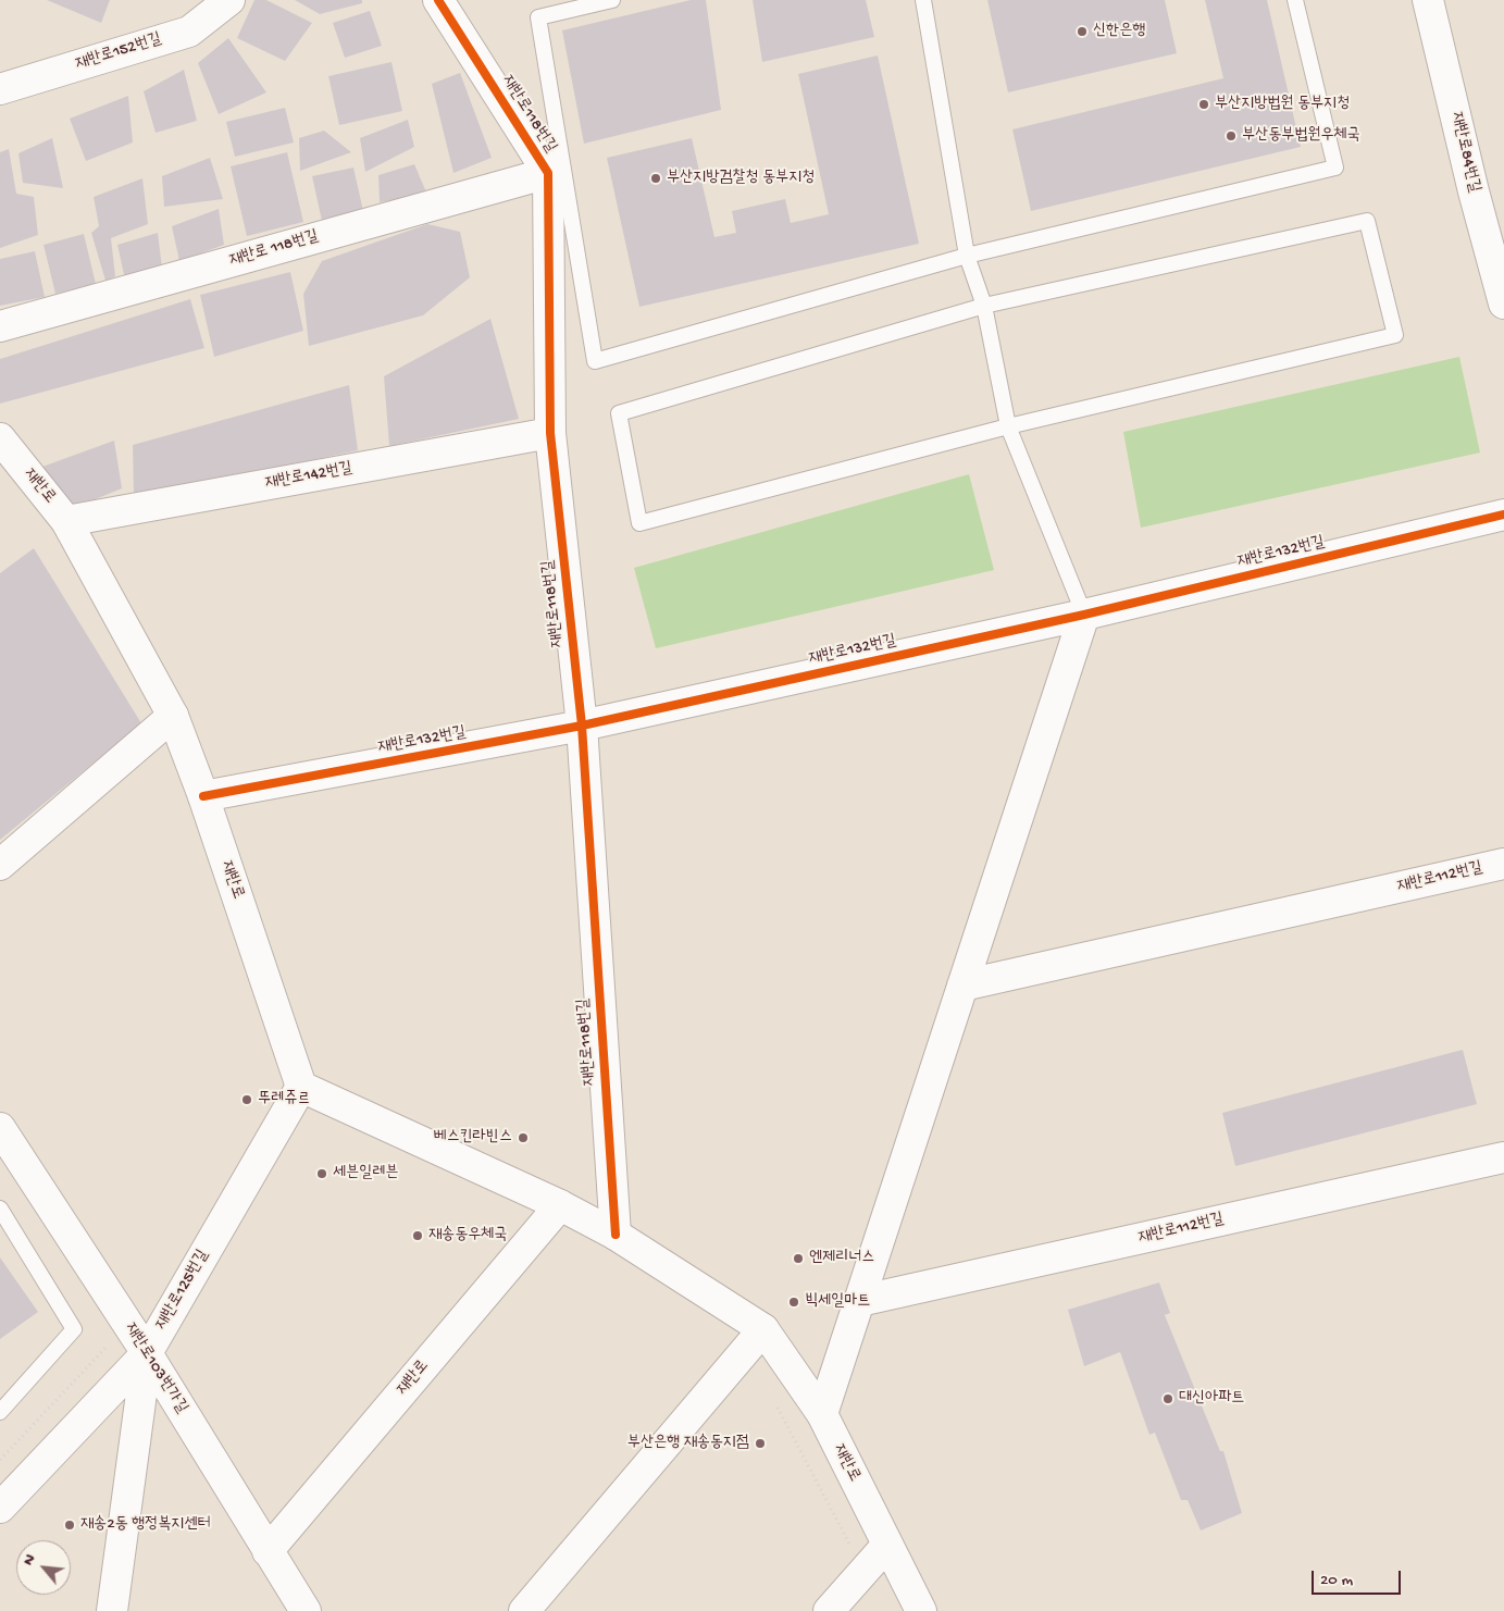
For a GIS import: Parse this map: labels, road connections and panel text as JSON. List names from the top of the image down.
{
  "streets": {
    "street": [
      "재반로152번길",
      "재반로118번길",
      "재반로84번길",
      "재반로 118번길",
      "재반로142번길",
      "재반로",
      "재반로132번길",
      "재반로112번길",
      "재반로125번길",
      "재반로103번가길"
    ]
  },
  "crossings": [
    ["재반로118번길", "재반로 118번길"],
    ["재반로118번길", "재반로142번길"],
    ["재반로118번길", "재반로"],
    ["재반로118번길", "재반로132번길"],
    ["재반로142번길", "재반로"],
    ["재반로", "재반로132번길"],
    ["재반로", "재반로125번길"],
    ["재반로", "재반로103번가길"],
    ["재반로125번길", "재반로103번가길"]
  ],
  "places": [
    "신한은행",
    "부산지방법원 동부지청",
    "부산동부법원우체국",
    "부산지방검찰청 동부지청",
    "뚜레쥬르",
    "베스킨라빈스",
    "세븐일레븐",
    "재송동우체국",
    "엔제리너스",
    "빅세일마트",
    "대신아파트",
    "부산은행 재송동지점",
    "재송2동 행정복지센터"
  ],
  "scale_bar": "20 m",
  "north": "top left"
}
